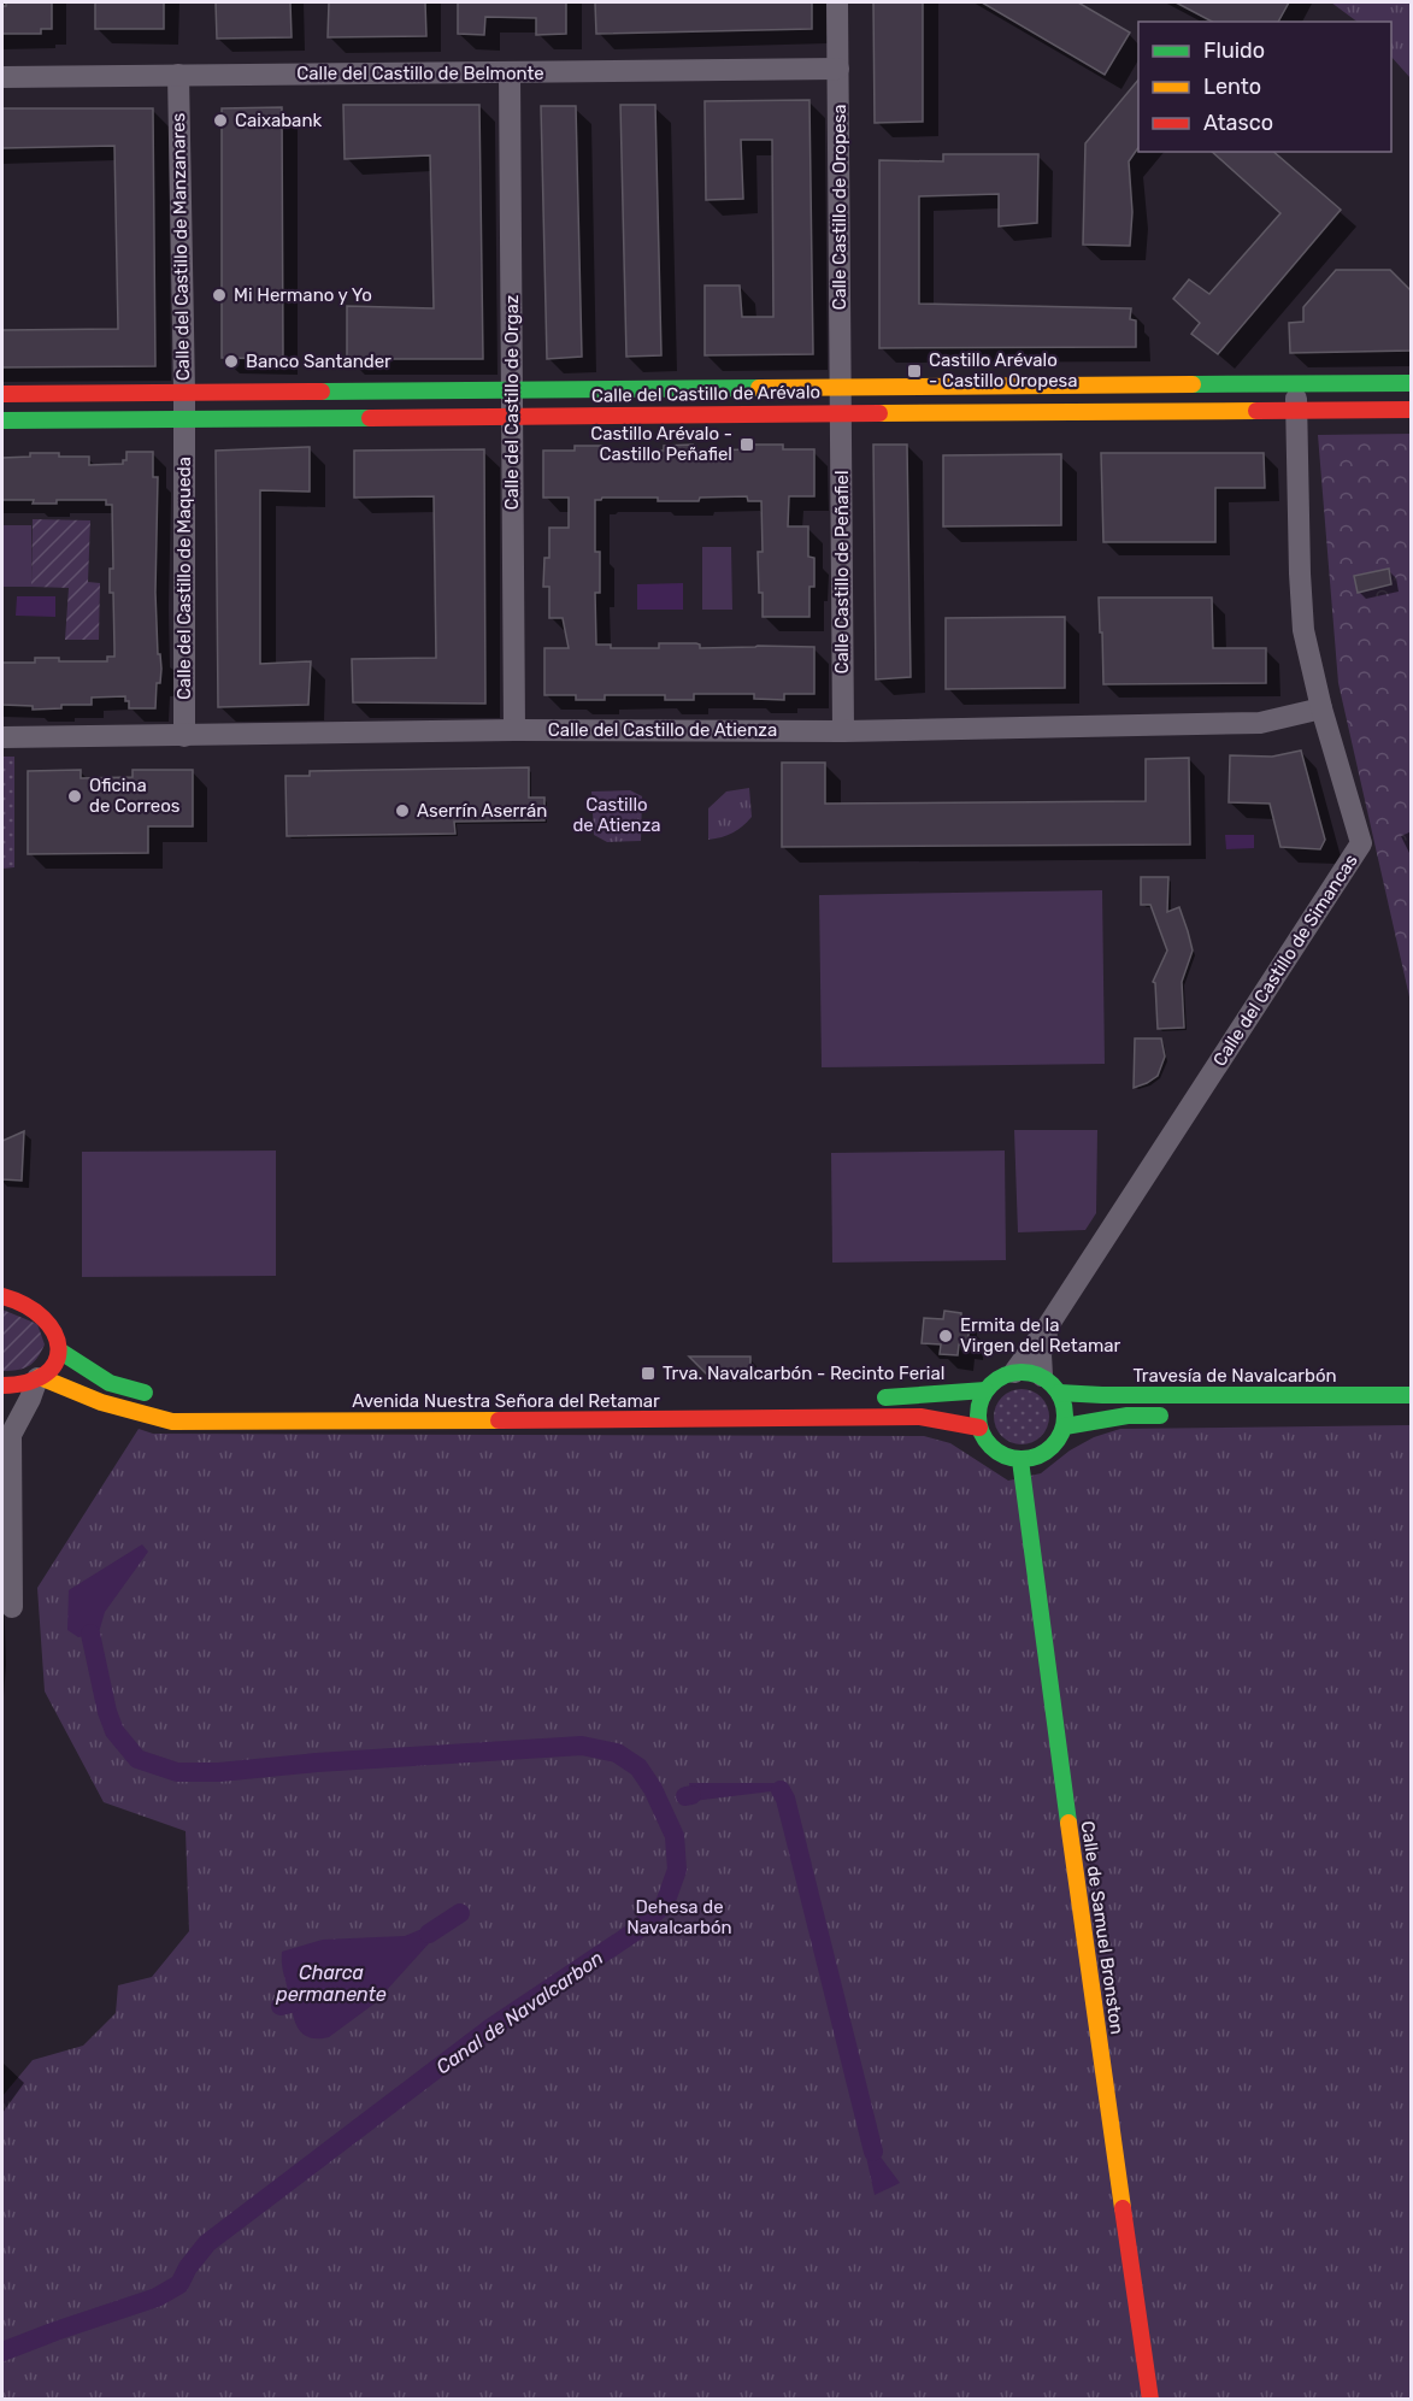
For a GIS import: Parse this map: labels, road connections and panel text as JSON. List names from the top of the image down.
{
  "streets": {
    "street": [
      "Calle del Castillo de Belmonte",
      "Calle Castillo de Oropesa",
      "Calle del Castillo de Manzanares",
      "Calle del Castillo de Arévalo",
      "Calle del Castillo de Orgaz",
      "Calle Castillo de Peñafiel",
      "Calle del Castillo de Maqueda",
      "Calle del Castillo de Atienza",
      "Calle del Castillo de Simancas",
      "Travesía de Navalcarbón",
      "Avenida Nuestra Señora del Retamar",
      "Calle de Samuel Bronston"
    ]
  },
  "crossings": [
    ["Calle del Castillo de Belmonte", "Calle Castillo de Oropesa"],
    ["Calle del Castillo de Belmonte", "Calle del Castillo de Manzanares"],
    ["Calle del Castillo de Belmonte", "Calle del Castillo de Orgaz"],
    ["Calle Castillo de Oropesa", "Calle del Castillo de Arévalo"],
    ["Calle Castillo de Oropesa", "Calle Castillo de Peñafiel"],
    ["Calle del Castillo de Manzanares", "Calle del Castillo de Arévalo"],
    ["Calle del Castillo de Manzanares", "Calle del Castillo de Maqueda"],
    ["Calle del Castillo de Arévalo", "Calle del Castillo de Orgaz"],
    ["Calle del Castillo de Arévalo", "Calle Castillo de Peñafiel"],
    ["Calle del Castillo de Arévalo", "Calle del Castillo de Maqueda"],
    ["Calle del Castillo de Arévalo", "Calle del Castillo de Simancas"],
    ["Calle del Castillo de Orgaz", "Calle del Castillo de Atienza"],
    ["Calle Castillo de Peñafiel", "Calle del Castillo de Atienza"],
    ["Calle del Castillo de Maqueda", "Calle del Castillo de Atienza"],
    ["Calle del Castillo de Atienza", "Calle del Castillo de Simancas"],
    ["Calle del Castillo de Simancas", "Travesía de Navalcarbón"],
    ["Calle del Castillo de Simancas", "Avenida Nuestra Señora del Retamar"],
    ["Calle del Castillo de Simancas", "Calle de Samuel Bronston"],
    ["Travesía de Navalcarbón", "Avenida Nuestra Señora del Retamar"],
    ["Travesía de Navalcarbón", "Calle de Samuel Bronston"],
    ["Avenida Nuestra Señora del Retamar", "Calle de Samuel Bronston"]
  ],
  "water": ["Charca permanente", "Canal de Navalcarbon"],
  "parks": ["Castillo de Atienza", "Dehesa de Navalcarbón"],
  "places": {
    "other": [
      "Caixabank",
      "Mi Hermano y Yo",
      "Banco Santander",
      "Oficina de Correos",
      "Aserrín Aserrán",
      "Ermita de la Virgen del Retamar"
    ],
    "transit": ["Castillo Arévalo - Castillo Oropesa", "Castillo Arévalo - Castillo Peñafiel", "Trva. Navalcarbón - Recinto Ferial"]
  },
  "legend": ["Fluido", "Lento", "Atasco"]
}
